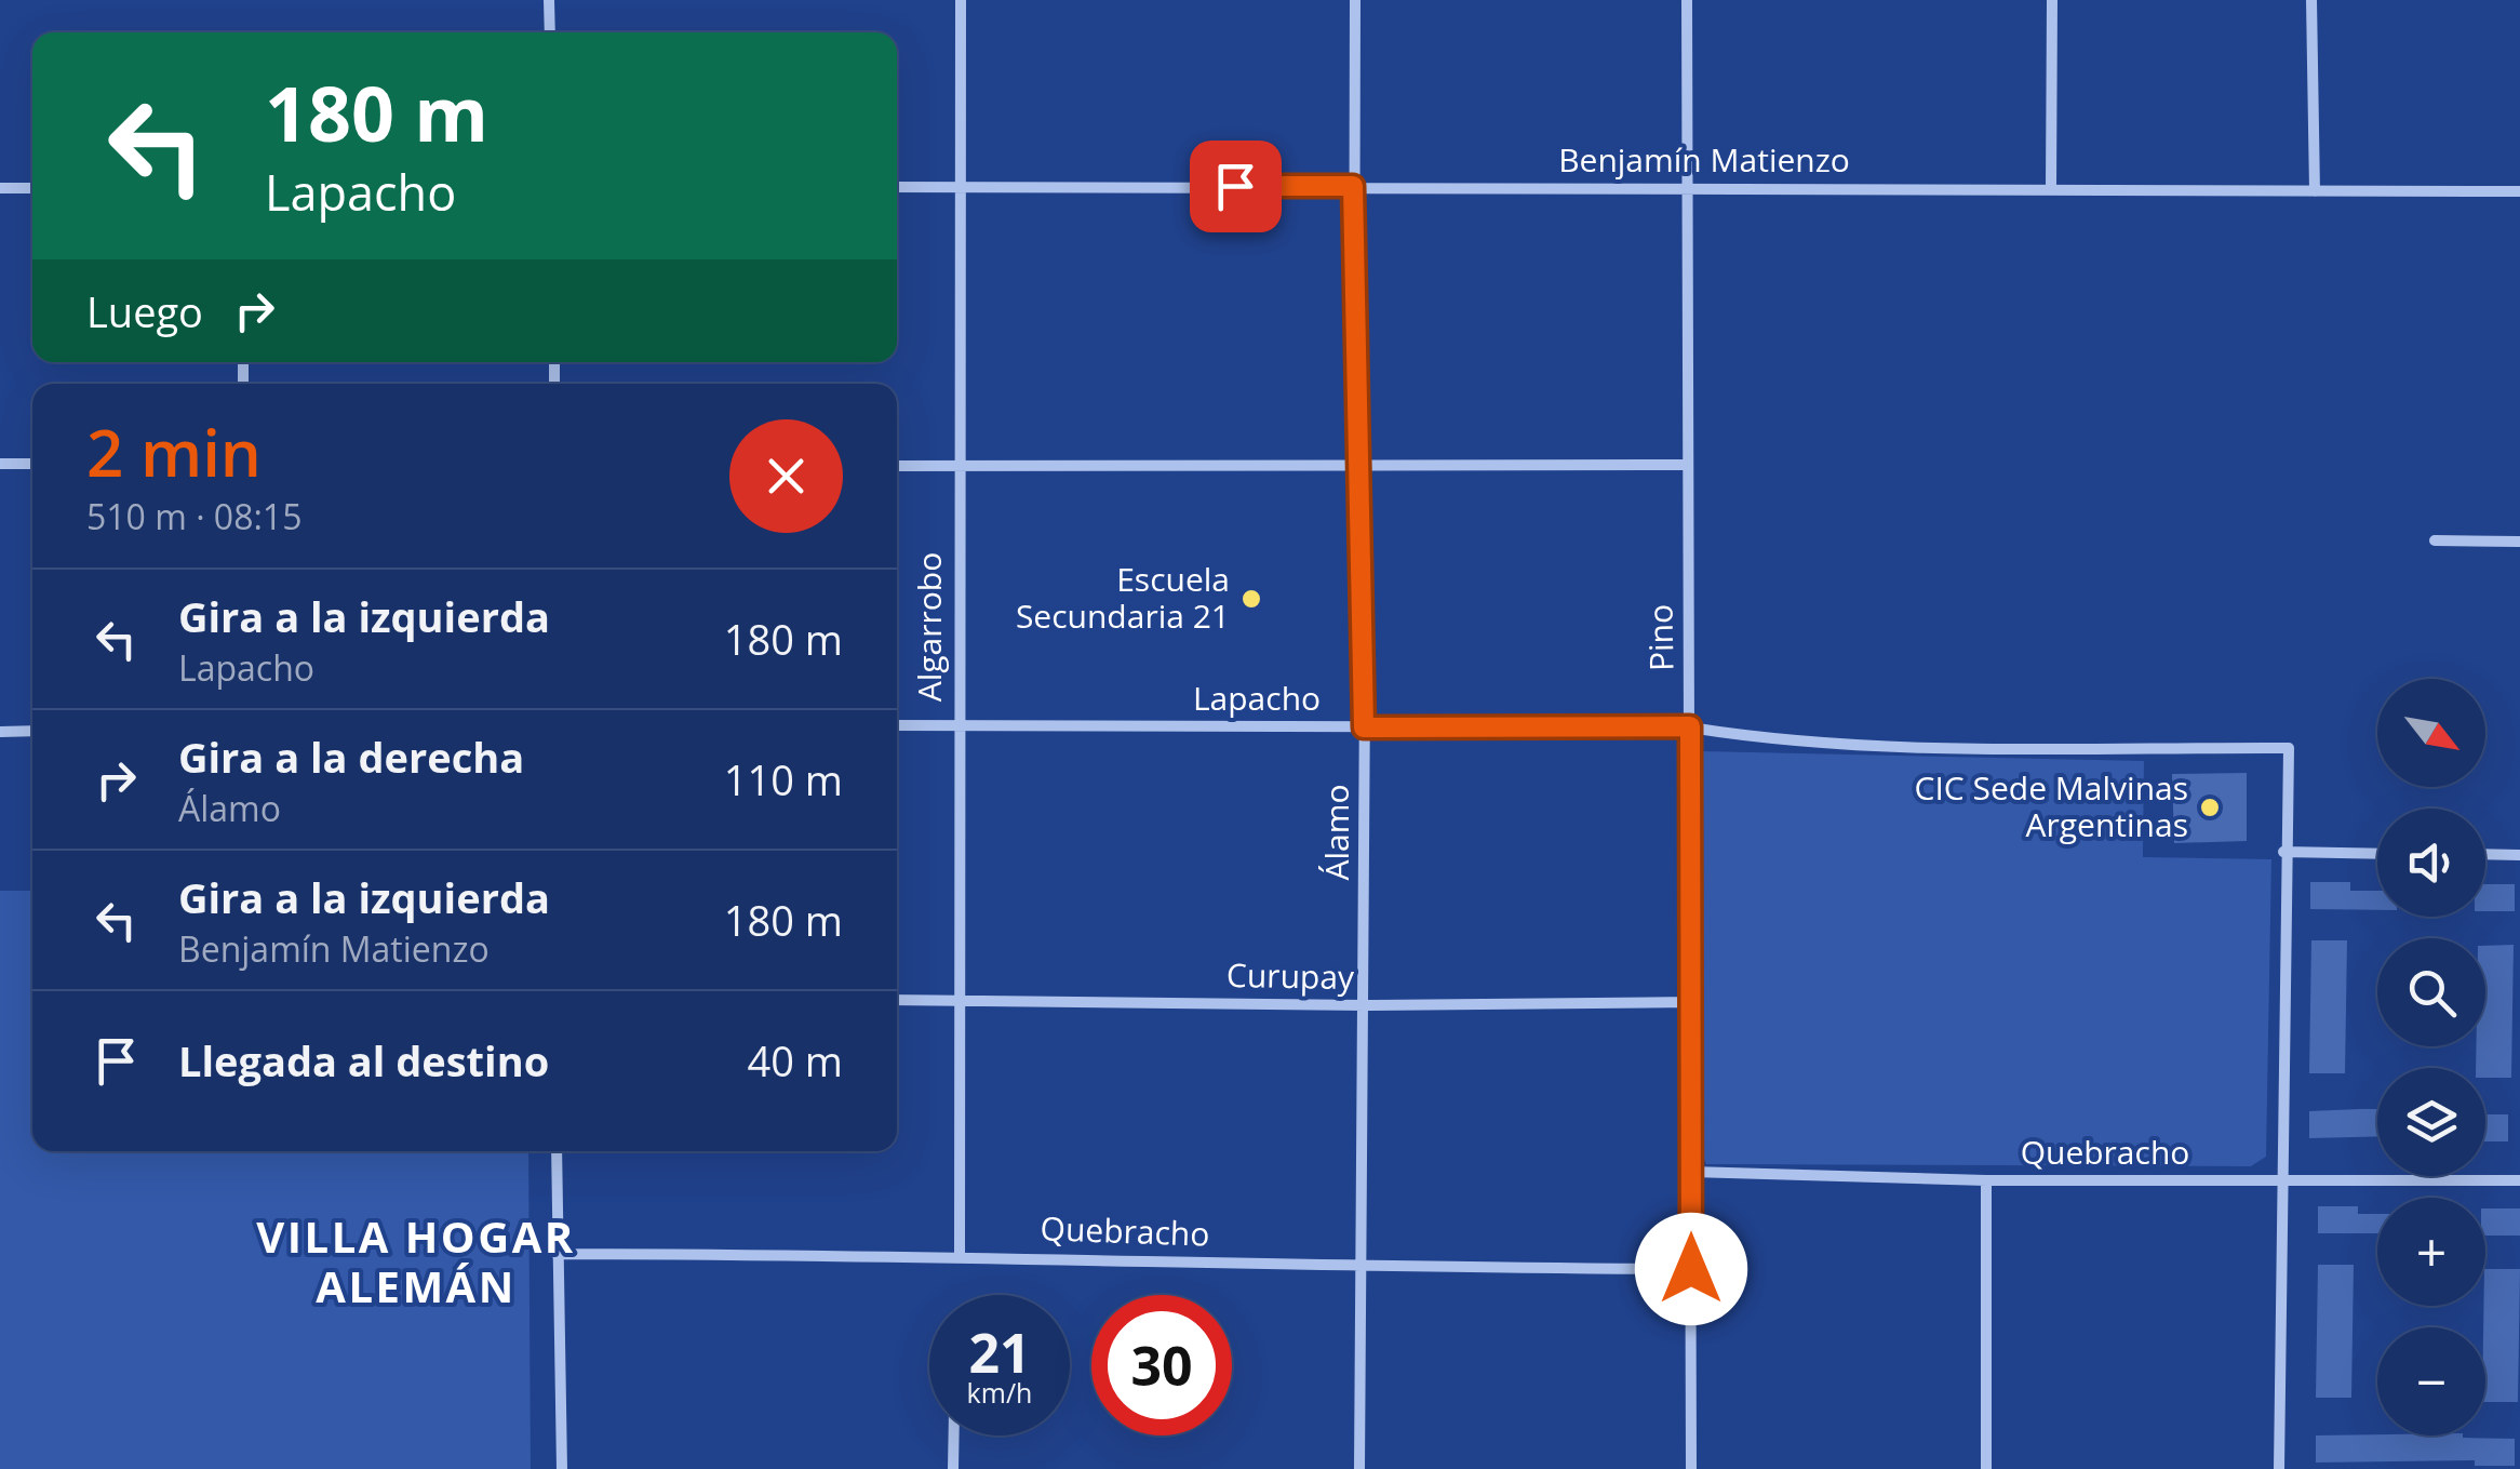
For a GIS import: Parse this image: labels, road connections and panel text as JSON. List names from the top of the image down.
{
  "streets": {
    "street": [
      "Benjamín Matienzo",
      "Algarrobo",
      "Pino",
      "Lapacho",
      "Álamo",
      "Curupay",
      "Quebracho"
    ]
  },
  "crossings": [
    ["Benjamín Matienzo", "Algarrobo"],
    ["Benjamín Matienzo", "Pino"],
    ["Benjamín Matienzo", "Álamo"],
    ["Algarrobo", "Lapacho"],
    ["Algarrobo", "Curupay"],
    ["Algarrobo", "Quebracho"],
    ["Pino", "Lapacho"],
    ["Pino", "Curupay"],
    ["Pino", "Quebracho"],
    ["Lapacho", "Álamo"],
    ["Álamo", "Curupay"],
    ["Álamo", "Quebracho"]
  ],
  "districts": ["VILLA HOGAR ALEMÁN"],
  "places": ["Escuela Secundaria 21", "CIC Sede Malvinas Argentinas"],
  "north": "bottom right",
  "page": {
    "turn": ["180 m", "Lapacho"],
    "then": "Luego",
    "heading": ["2 min", "510 m · 08:15"],
    "list": [
      {
        "name": "Gira a la izquierda",
        "note": "Lapacho",
        "value": "180 m"
      },
      {
        "name": "Gira a la derecha",
        "note": "Álamo",
        "value": "110 m"
      },
      {
        "name": "Gira a la izquierda",
        "note": "Benjamín Matienzo",
        "value": "180 m"
      },
      {
        "name": "Llegada al destino",
        "value": "40 m"
      }
    ],
    "map_buttons": ["+", "−"],
    "speed": "21 km/h",
    "limit": "30"
  }
}
